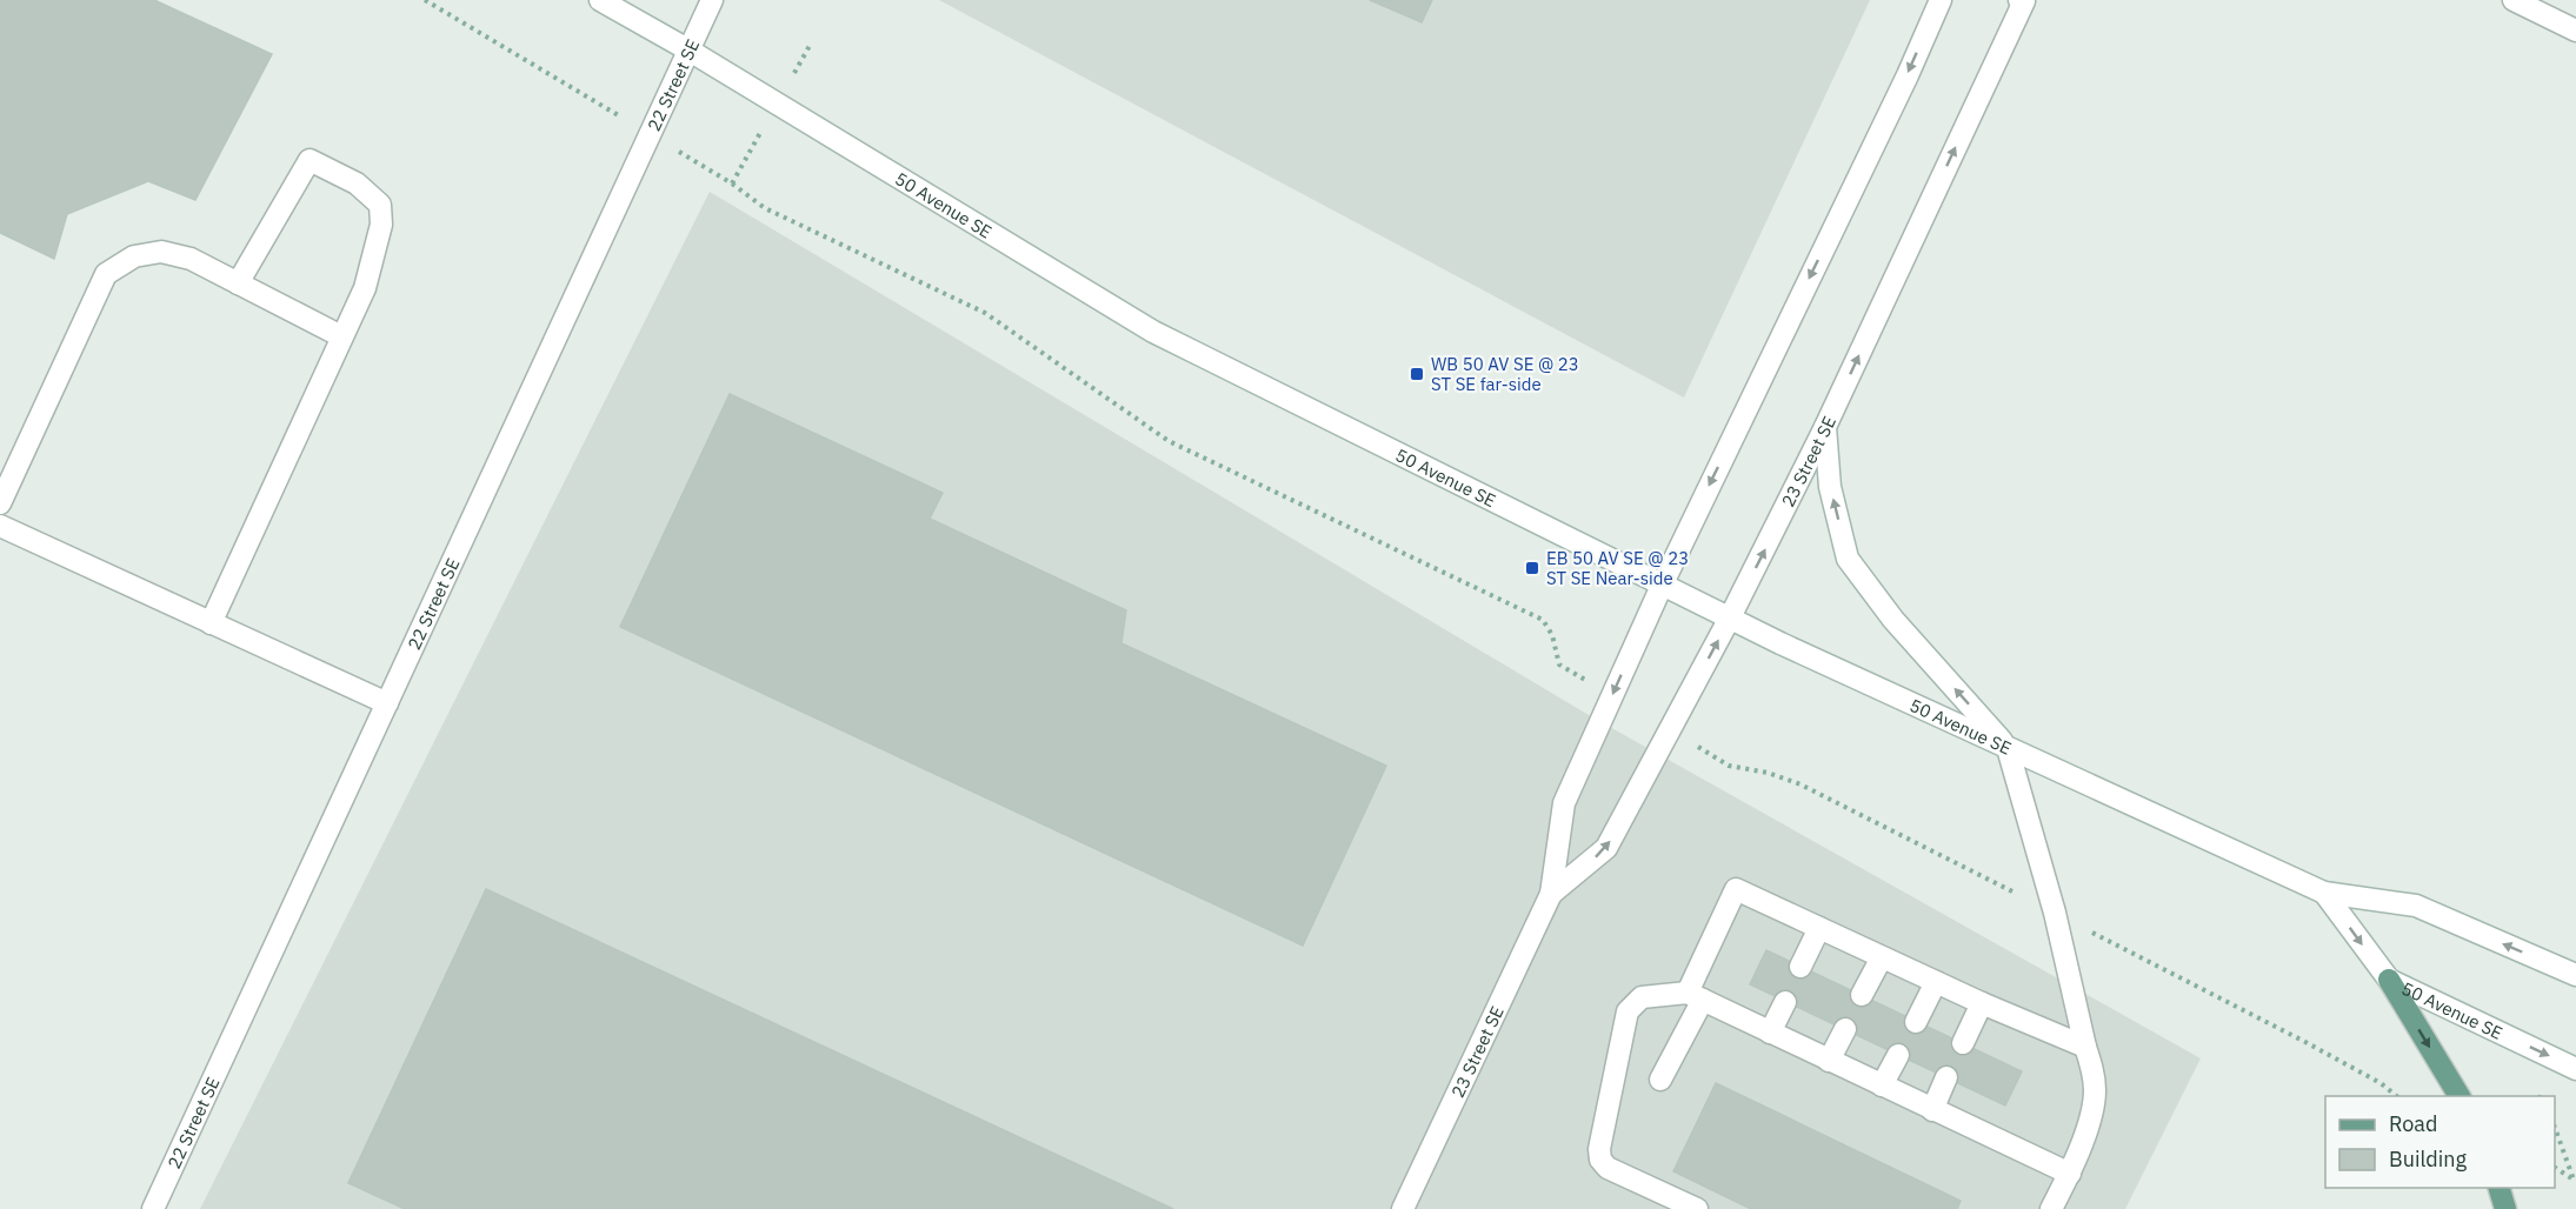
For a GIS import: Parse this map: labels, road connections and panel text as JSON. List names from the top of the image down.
{
  "streets": {
    "street": ["22 Street SE", "50 Avenue SE", "23 Street SE"]
  },
  "crossings": [
    ["22 Street SE", "50 Avenue SE"],
    ["50 Avenue SE", "23 Street SE"]
  ],
  "places": {
    "transit": ["WB 50 AV SE @ 23 ST SE far-side", "EB 50 AV SE @ 23 ST SE Near-side"]
  },
  "legend": ["Road", "Building"]
}
